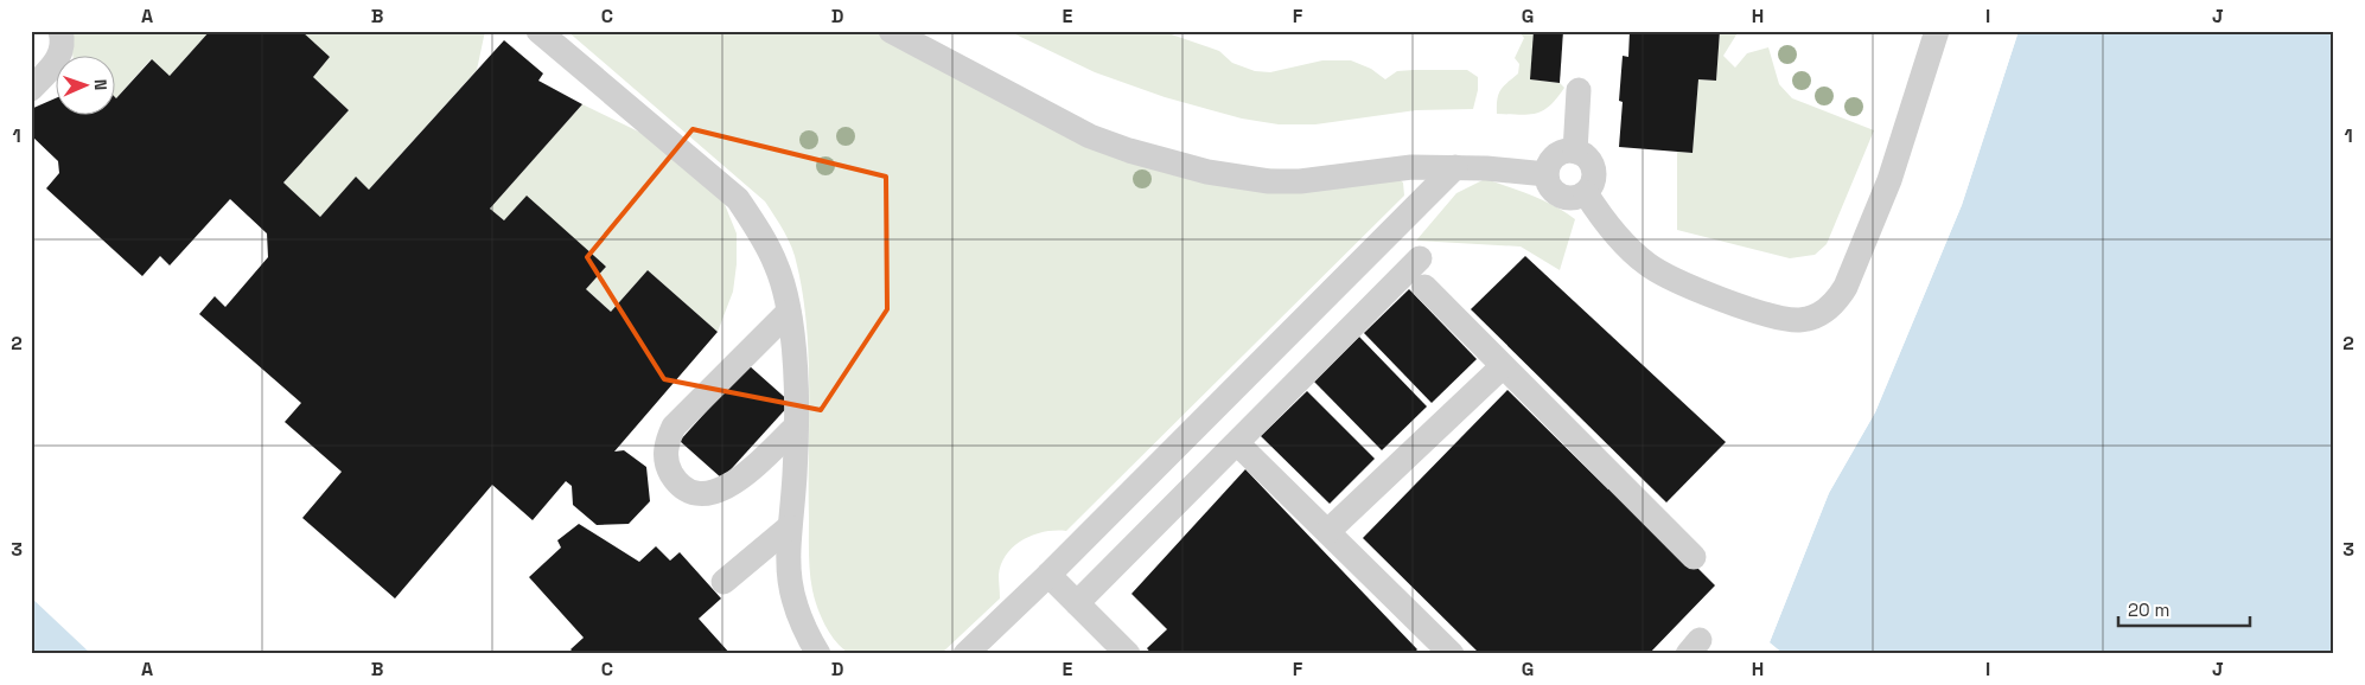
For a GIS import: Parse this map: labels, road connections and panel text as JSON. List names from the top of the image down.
{
  "scale_bar": "20 m",
  "north": "right",
  "grid": {
    "columns": [
      "A",
      "B",
      "C",
      "D",
      "E",
      "F",
      "G",
      "H",
      "I",
      "J"
    ],
    "rows": ["1", "2", "3"]
  }
}
